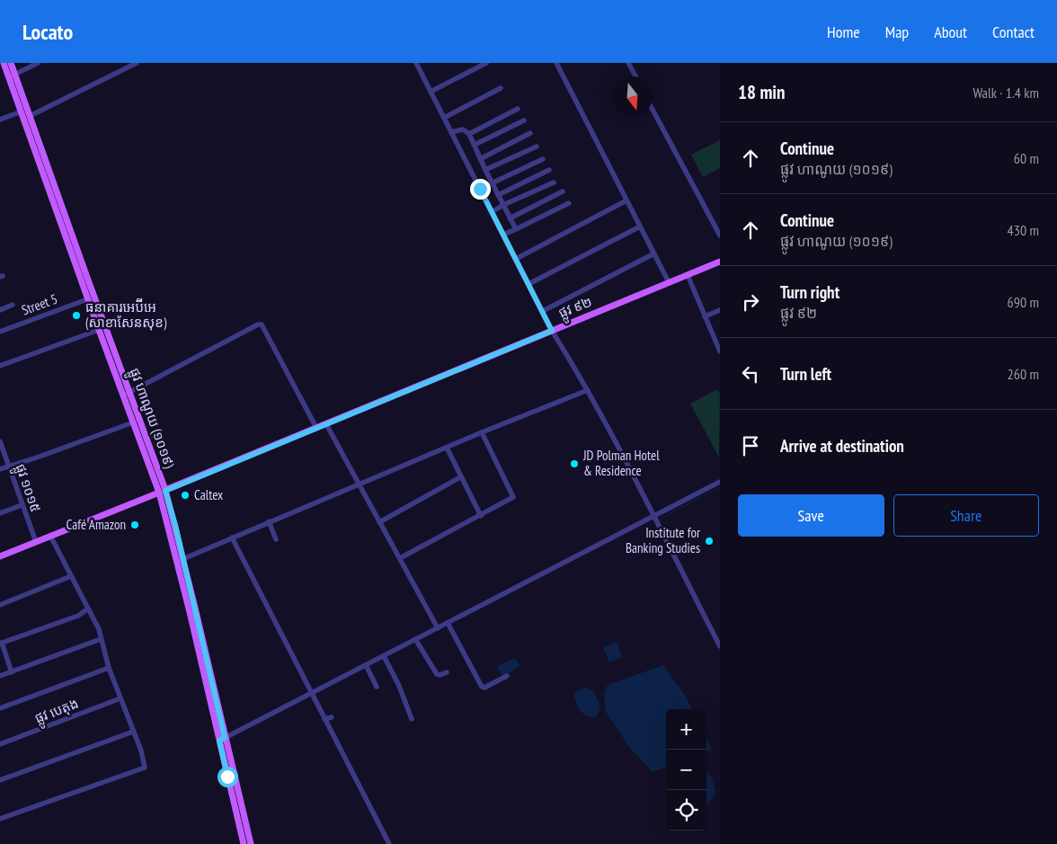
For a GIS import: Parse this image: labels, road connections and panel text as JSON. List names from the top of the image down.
{
  "streets": {
    "main road": ["ផ្លូវ ៩២", "ផ្លូវ ហាណូយ (១០១៩)"],
    "street": ["Street 5", "ផ្លូវ ១០១៥", "ផ្លូវ បេតុង"]
  },
  "crossings": [
    ["Street 5", "ផ្លូវ ហាណូយ (១០១៩)"],
    ["ផ្លូវ ៩២", "ផ្លូវ ហាណូយ (១០១៩)"],
    ["ផ្លូវ ៩២", "ផ្លូវ ១០១៥"]
  ],
  "places": [
    "ធនាគារអេប៊ីអេ (សាខាសែនសុខ)",
    "JD Polman Hotel & Residence",
    "Caltex",
    "Café Amazon",
    "Institute for Banking Studies"
  ],
  "north": "bottom",
  "page": {
    "header": "Locato",
    "nav": [
      "Home",
      "Map",
      "About",
      "Contact"
    ],
    "heading": ["18 min", "Walk · 1.4 km"],
    "list": [
      ["Continue", "ផ្លូវ ហាណូយ (១០១៩)", "60 m"],
      ["Continue", "ផ្លូវ ហាណូយ (១០១៩)", "430 m"],
      ["Turn right", "ផ្លូវ ៩២", "690 m"],
      ["Turn left", "260 m"],
      "Arrive at destination"
    ],
    "buttons": ["Save", "Share"],
    "map_buttons": ["+", "−"]
  }
}
